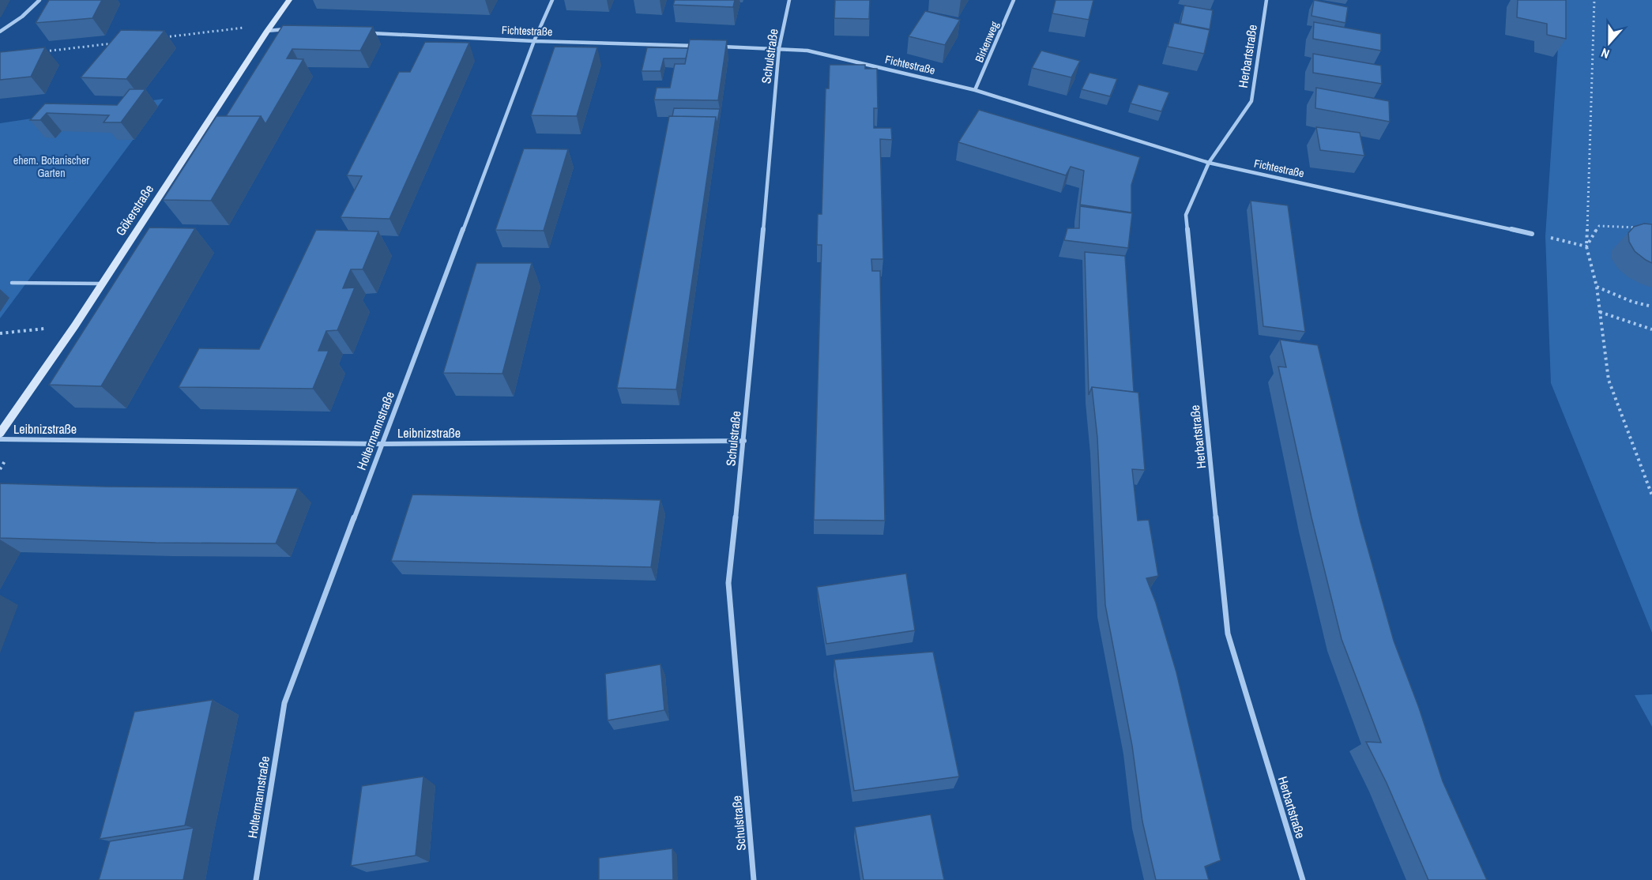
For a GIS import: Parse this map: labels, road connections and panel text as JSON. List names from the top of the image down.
{
  "streets": {
    "main road": ["Gökerstraße"],
    "street": [
      "Fichtestraße",
      "Birkenweg",
      "Schulstraße",
      "Herbartstraße",
      "Leibnizstraße",
      "Holtermannstraße"
    ]
  },
  "crossings": [
    ["Fichtestraße", "Birkenweg"],
    ["Fichtestraße", "Schulstraße"],
    ["Fichtestraße", "Herbartstraße"],
    ["Fichtestraße", "Holtermannstraße"],
    ["Schulstraße", "Leibnizstraße"],
    ["Leibnizstraße", "Holtermannstraße"]
  ],
  "parks": ["ehem. Botanischer Garten"],
  "north": "bottom"
}
